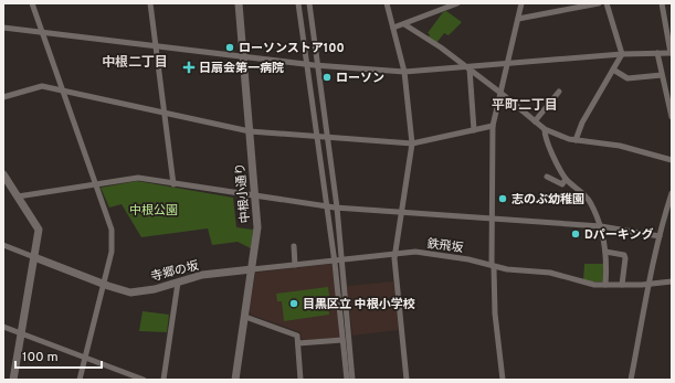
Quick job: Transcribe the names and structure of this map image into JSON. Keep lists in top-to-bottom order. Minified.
{"streets":{"street":["中根小通り","鉄飛坂","寺郷の坂"]},"crossings":[["中根小通り","鉄飛坂"],["中根小通り","寺郷の坂"],["鉄飛坂","寺郷の坂"]],"districts":["中根二丁目","平町二丁目"],"parks":["中根公園"],"places":{"other":["ローソンストア100","ローソン","志のぶ幼稚園","Dパーキング","目黒区立 中根小学校"],"health":["日扇会第一病院"]},"scale_bar":"100 m"}
